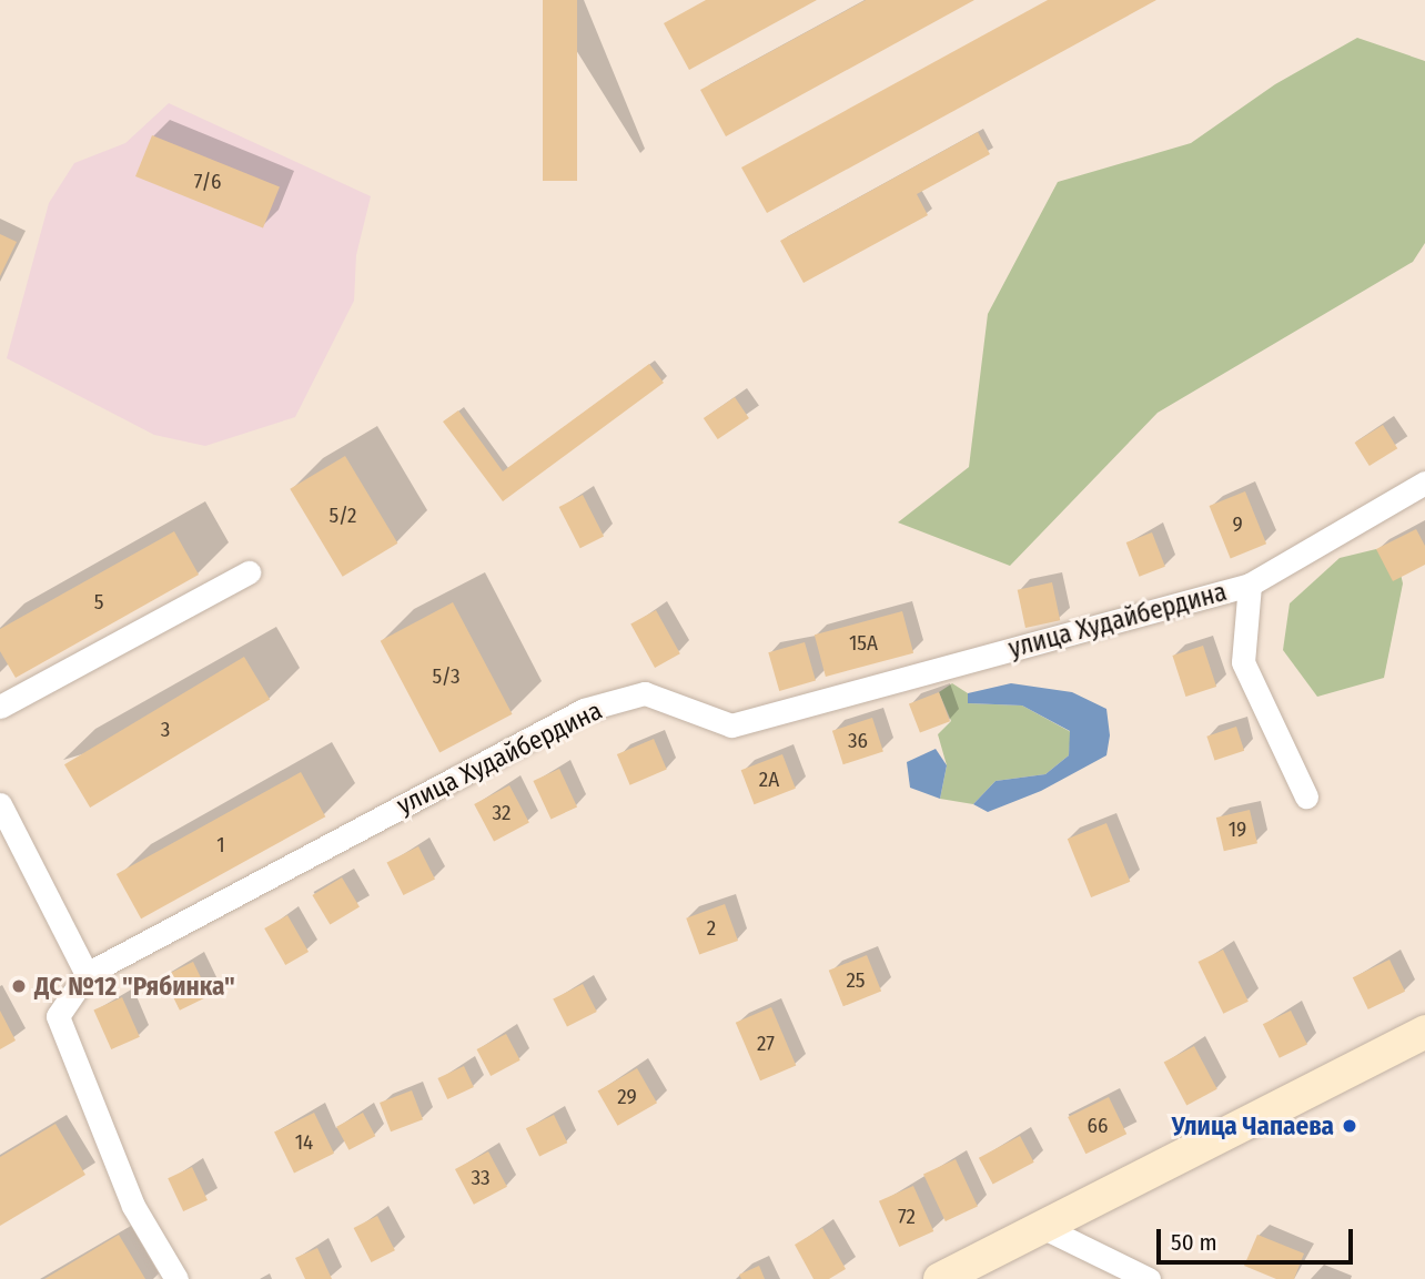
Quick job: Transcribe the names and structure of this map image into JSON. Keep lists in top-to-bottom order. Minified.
{"streets":{"street":["улица Худайбердина"]},"places":["ДС №12 \"Рябинка\"","Улица Чапаева"],"house_numbers":["7/6","5/2","9","5","15А","5/3","3","36","2А","32","19","1","2","25","27","29","66","14","33","72"],"scale_bar":"50 m"}
